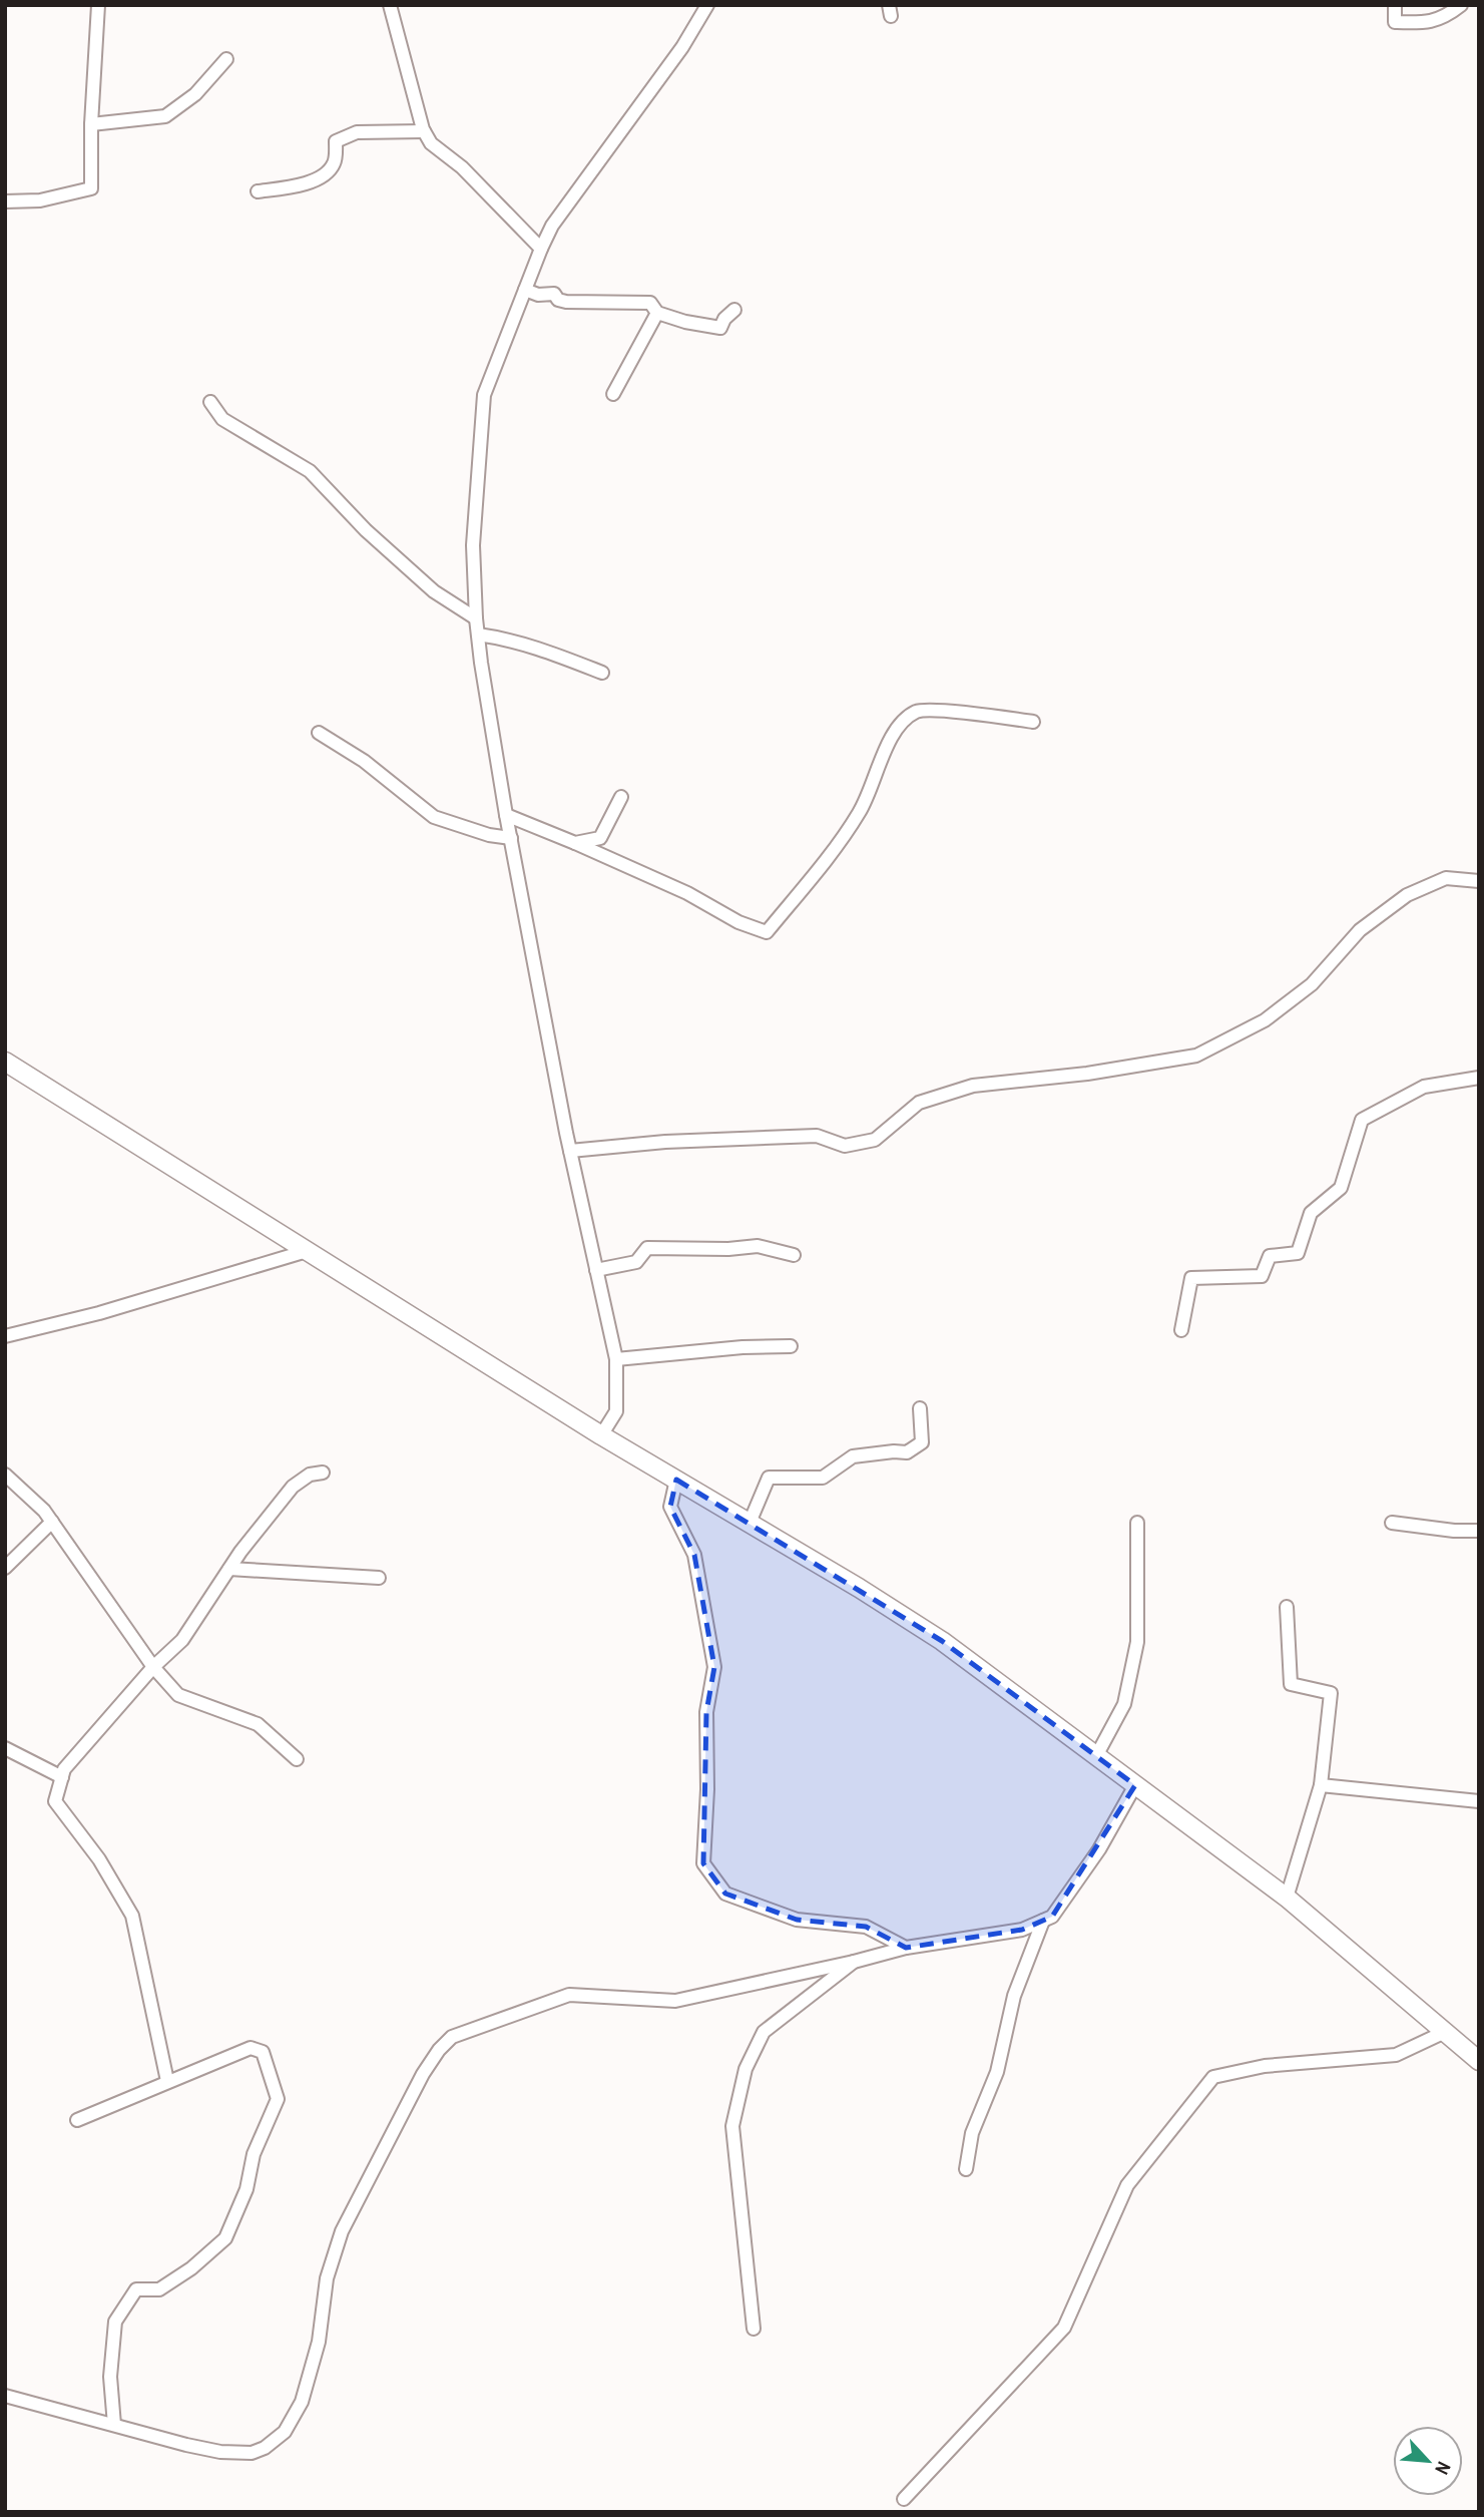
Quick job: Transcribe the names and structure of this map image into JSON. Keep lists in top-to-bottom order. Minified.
{"north":"bottom right"}
